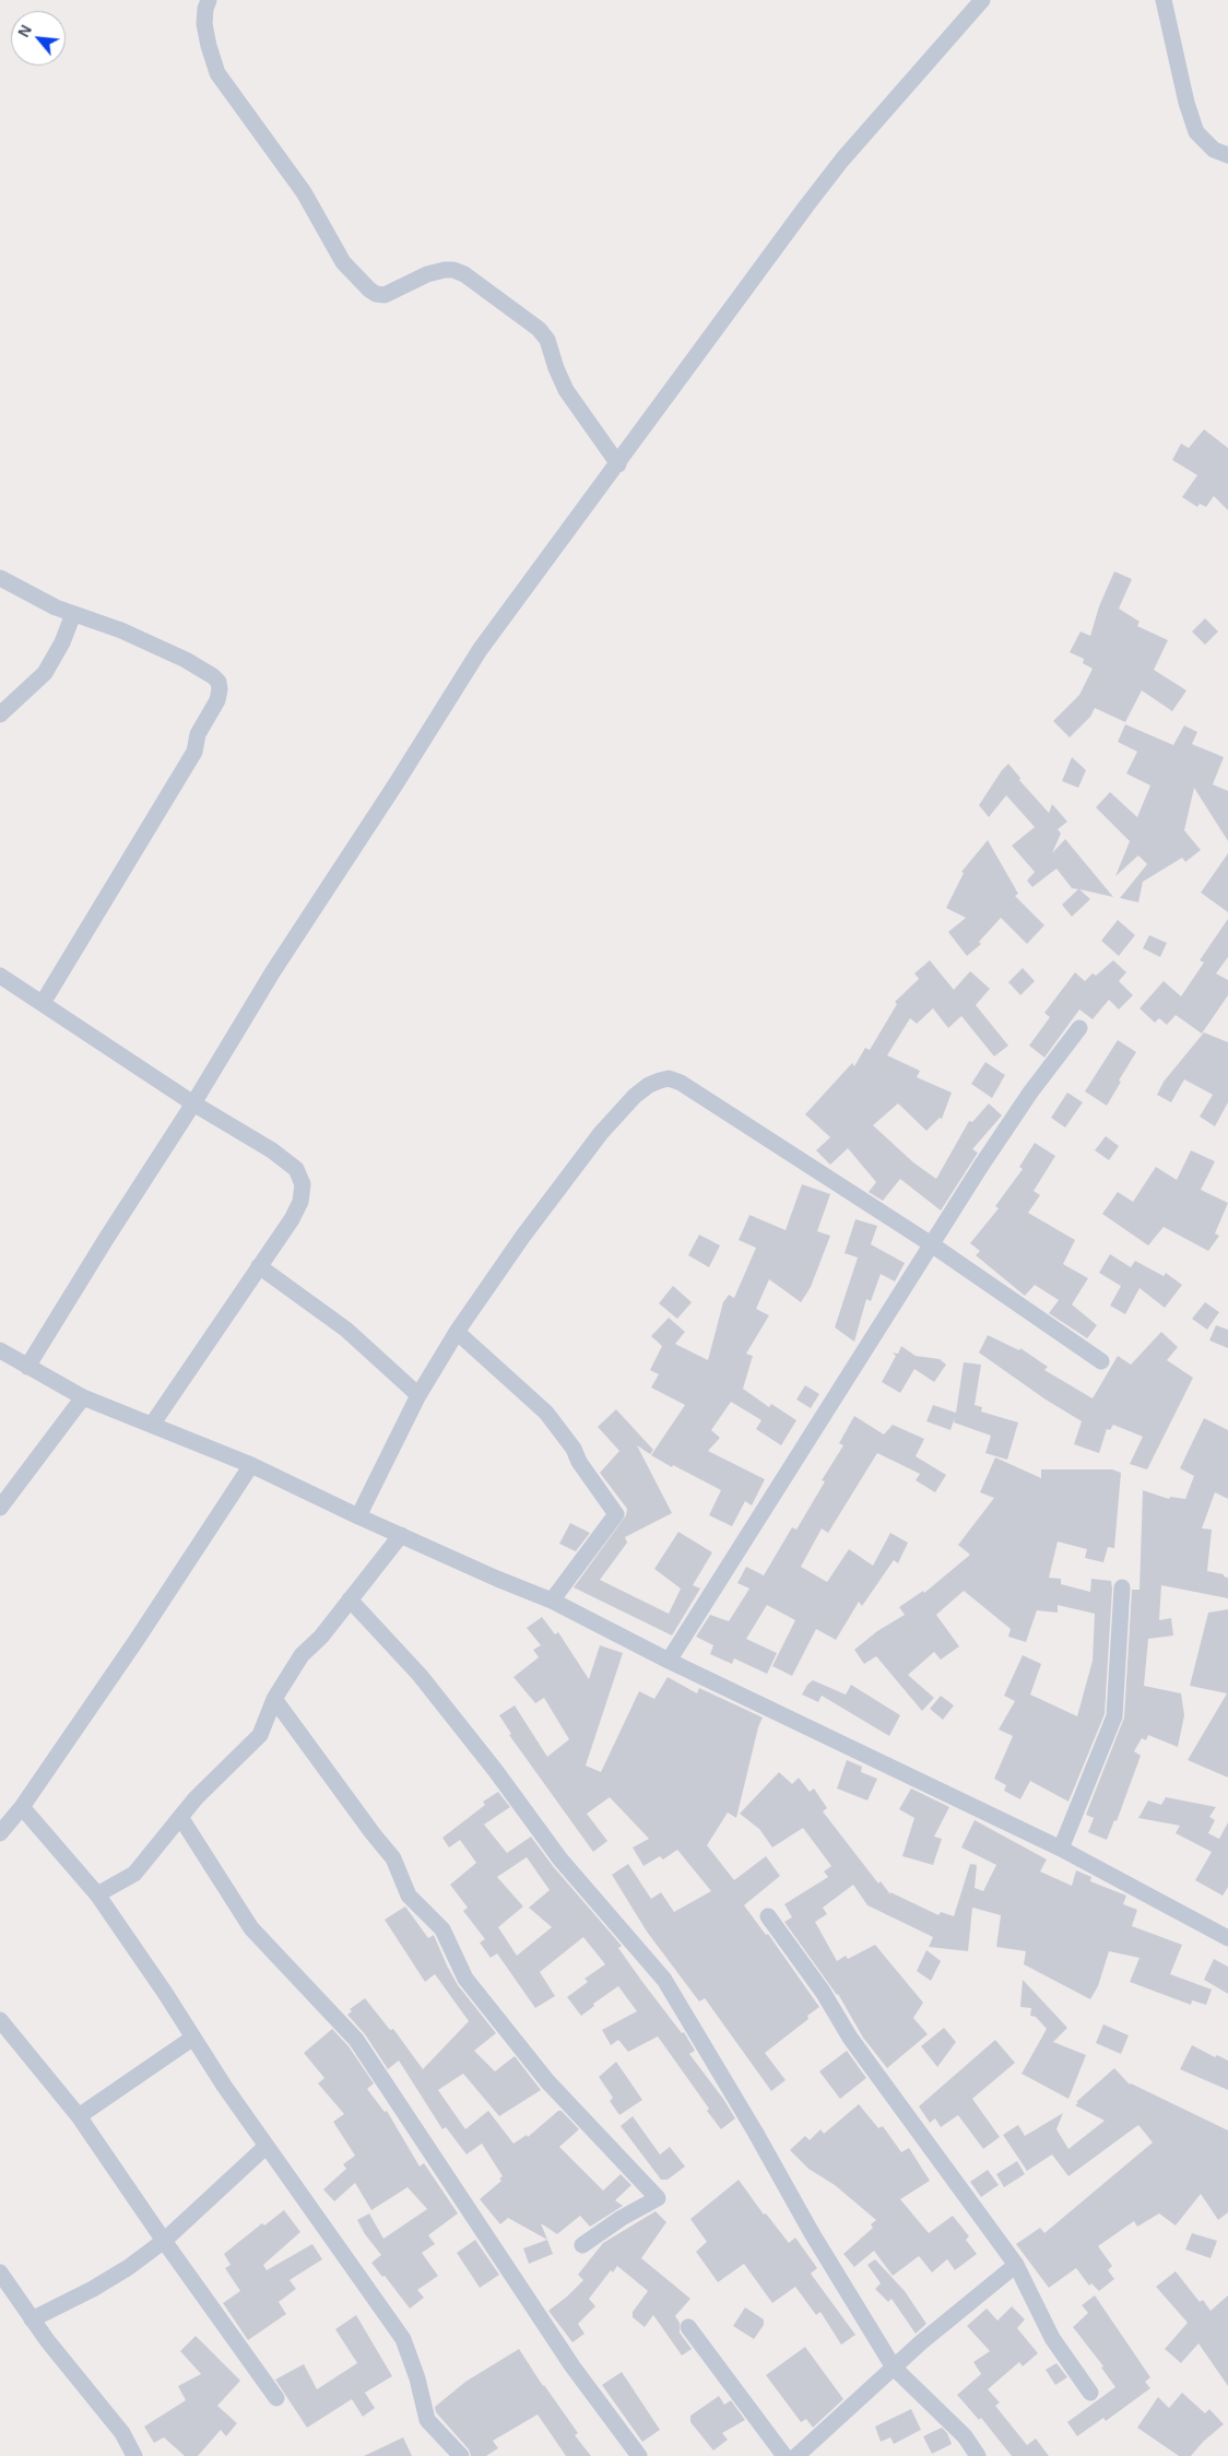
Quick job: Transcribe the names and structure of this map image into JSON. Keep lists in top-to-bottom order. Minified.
{"north":"top left"}
